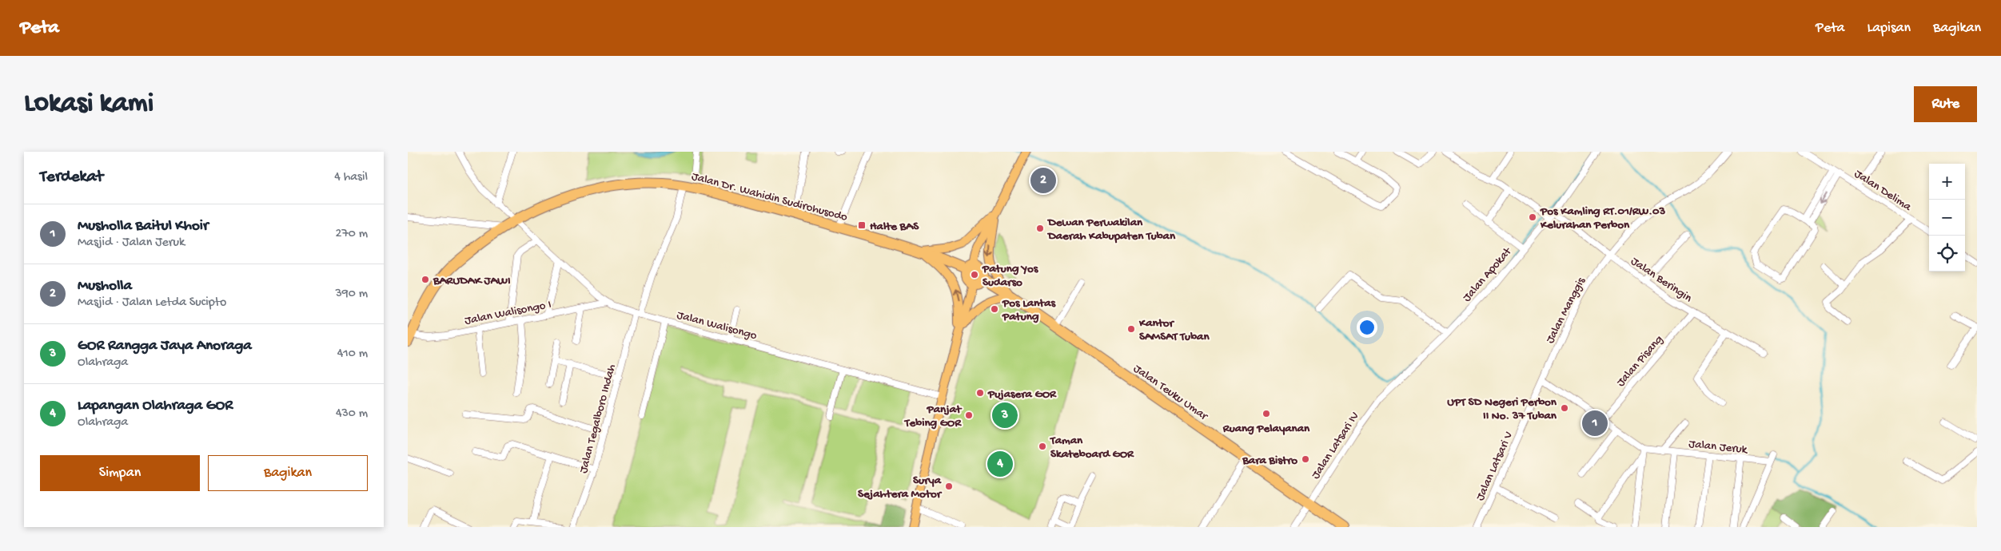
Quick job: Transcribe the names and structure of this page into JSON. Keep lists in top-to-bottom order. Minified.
{"streets":{"highway":["Jalan Dr. Wahidin Sudirohusodo","Jalan Teuku Umar"],"street":["Jalan Delima","Jalan Apokat","Jalan Beringin","Jalan Manggis","Jalan Walisongo I","Jalan Walisongo","Jalan Pisang","Jalan Tegalboro Indah","Jalan Latsari IV","Jalan Jeruk","Jalan Latsari V"]},"crossings":[["Jalan Dr. Wahidin Sudirohusodo","Jalan Walisongo I"],["Jalan Dr. Wahidin Sudirohusodo","Jalan Walisongo"],["Jalan Dr. Wahidin Sudirohusodo","Jalan Teuku Umar"],["Jalan Dr. Wahidin Sudirohusodo","Jalan Tegalboro Indah"],["Jalan Apokat","Jalan Beringin"],["Jalan Apokat","Jalan Latsari IV"],["Jalan Beringin","Jalan Manggis"],["Jalan Beringin","Jalan Pisang"],["Jalan Manggis","Jalan Jeruk"],["Jalan Manggis","Jalan Latsari V"],["Jalan Walisongo I","Jalan Walisongo"],["Jalan Walisongo","Jalan Tegalboro Indah"],["Jalan Pisang","Jalan Jeruk"],["Jalan Teuku Umar","Jalan Latsari IV"]],"places":{"other":["Pos Kamling RT.01/RW.03 Kelurahan Perbon","Dewan Perwakilan Daerah Kabupaten Tuban","Patung Yos Sudarso","BARUDAK JAWI","Pos Lantas Patung","Kantor SAMSAT Tuban","Pujasera GOR","UPT SD Negeri Perbon II No. 37 Tuban","Ruang Pelayanan","Panjat Tebing GOR","Taman Skateboard GOR","Bara Bistro","Surya Sejahtera Motor"],"transit":["Halte BAS"]},"page":{"header":"Peta","nav":["Peta","Lapisan","Bagikan"],"buttons":["Rute",["Simpan","Bagikan"]],"title":"Lokasi kami","heading":["Terdekat","4 hasil"],"map_buttons":["+","−"],"pins":["2","3","1","4"],"list":[{"mark":"1","name":"Musholla Baitul Khoir","note":"Masjid · Jalan Jeruk","value":"270 m"},{"mark":"2","name":"Musholla","note":"Masjid · Jalan Letda Sucipto","value":"390 m"},{"mark":"3","name":"GOR Rangga Jaya Anoraga","note":"Olahraga","value":"410 m"},{"mark":"4","name":"Lapangan Olahraga GOR","note":"Olahraga","value":"430 m"}]}}
